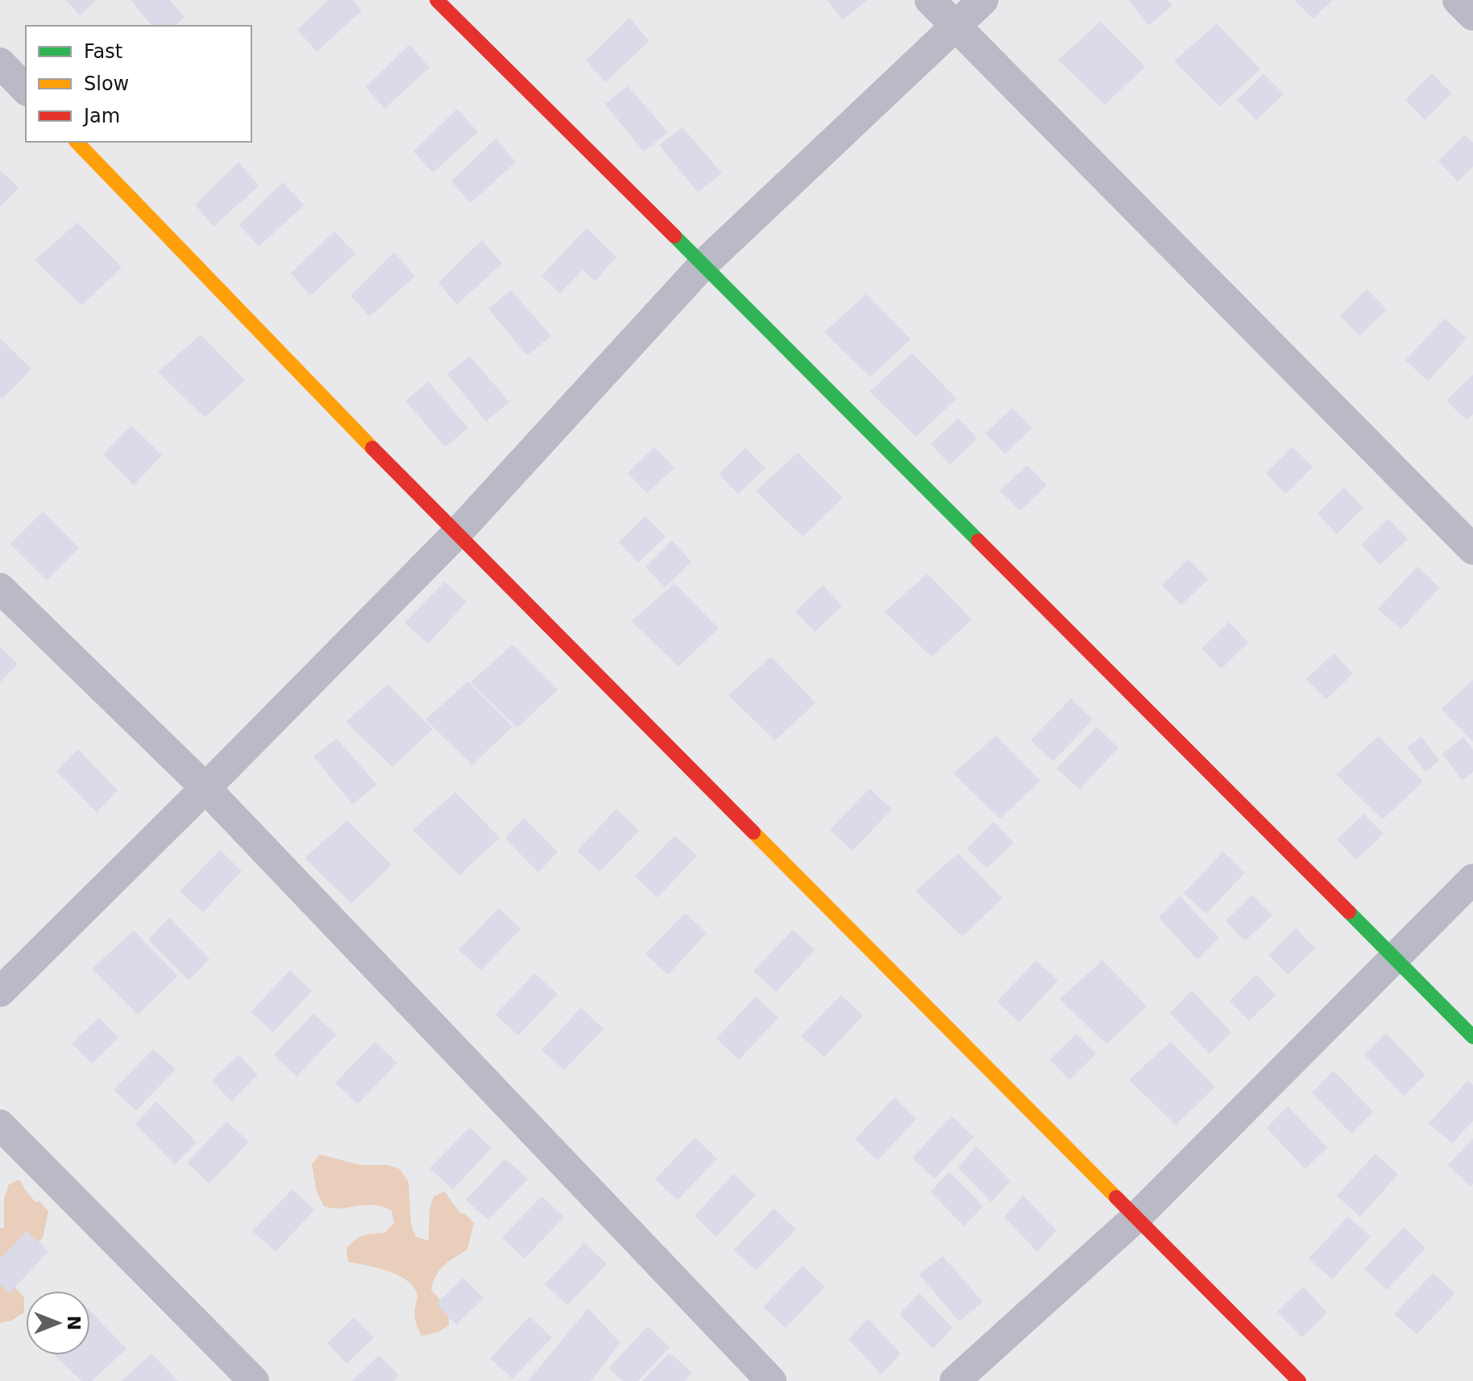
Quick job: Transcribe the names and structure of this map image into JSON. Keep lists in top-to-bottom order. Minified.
{"legend":["Fast","Slow","Jam"],"north":"right"}
